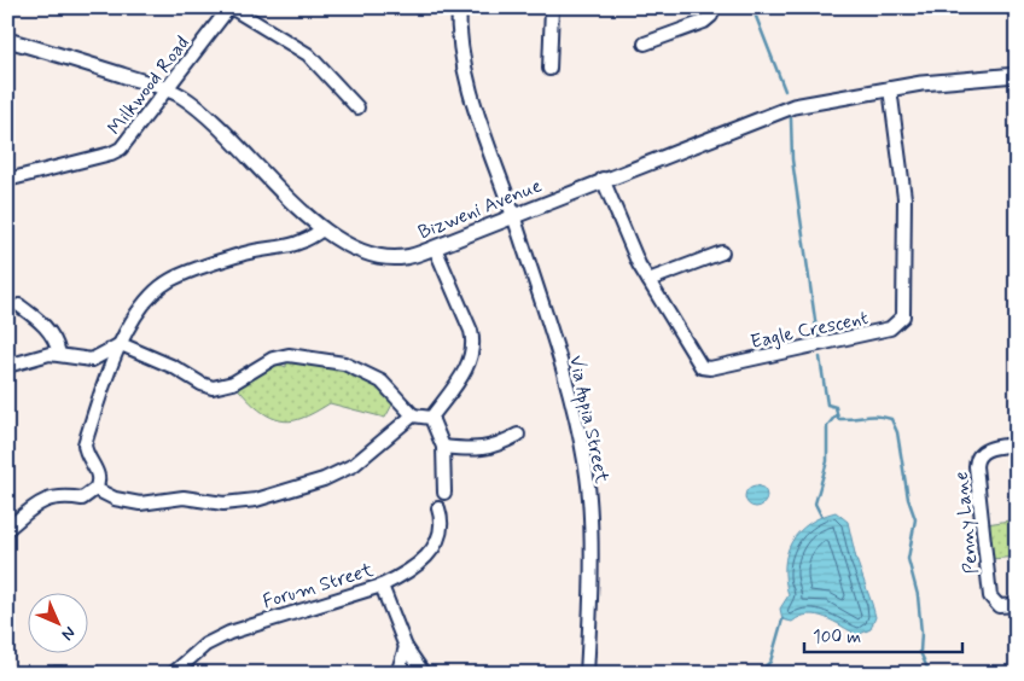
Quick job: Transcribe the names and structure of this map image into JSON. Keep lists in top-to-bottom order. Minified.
{"streets":{"street":["Milkwood Road","Bizweni Avenue","Eagle Crescent","Via Appia Street","Penny Lane","Forum Street"]},"crossings":[["Milkwood Road","Bizweni Avenue"],["Bizweni Avenue","Eagle Crescent"],["Bizweni Avenue","Via Appia Street"]],"scale_bar":"100 m","north":"bottom right"}
